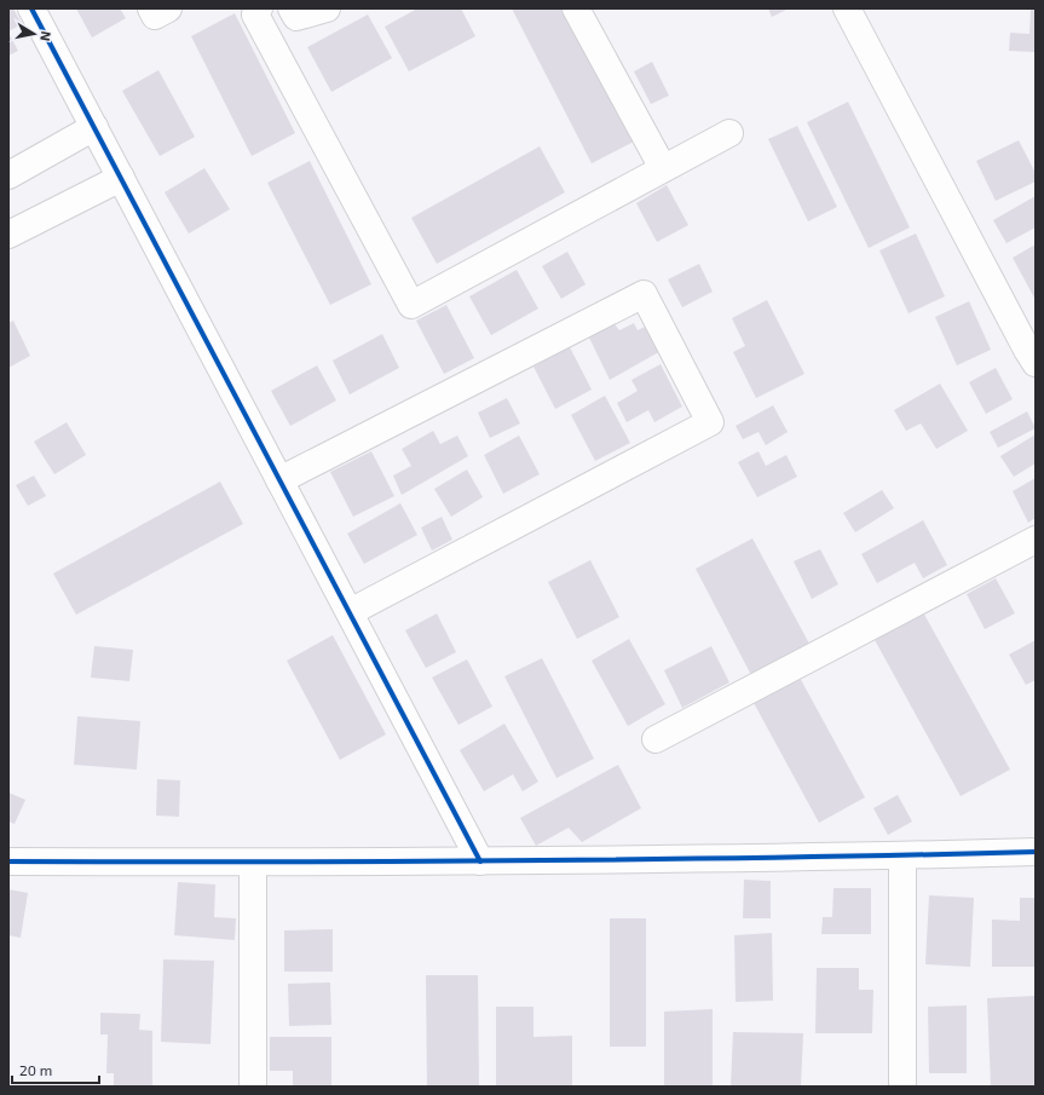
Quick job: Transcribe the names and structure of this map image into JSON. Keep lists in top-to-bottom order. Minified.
{"scale_bar":"20 m","north":"right"}
